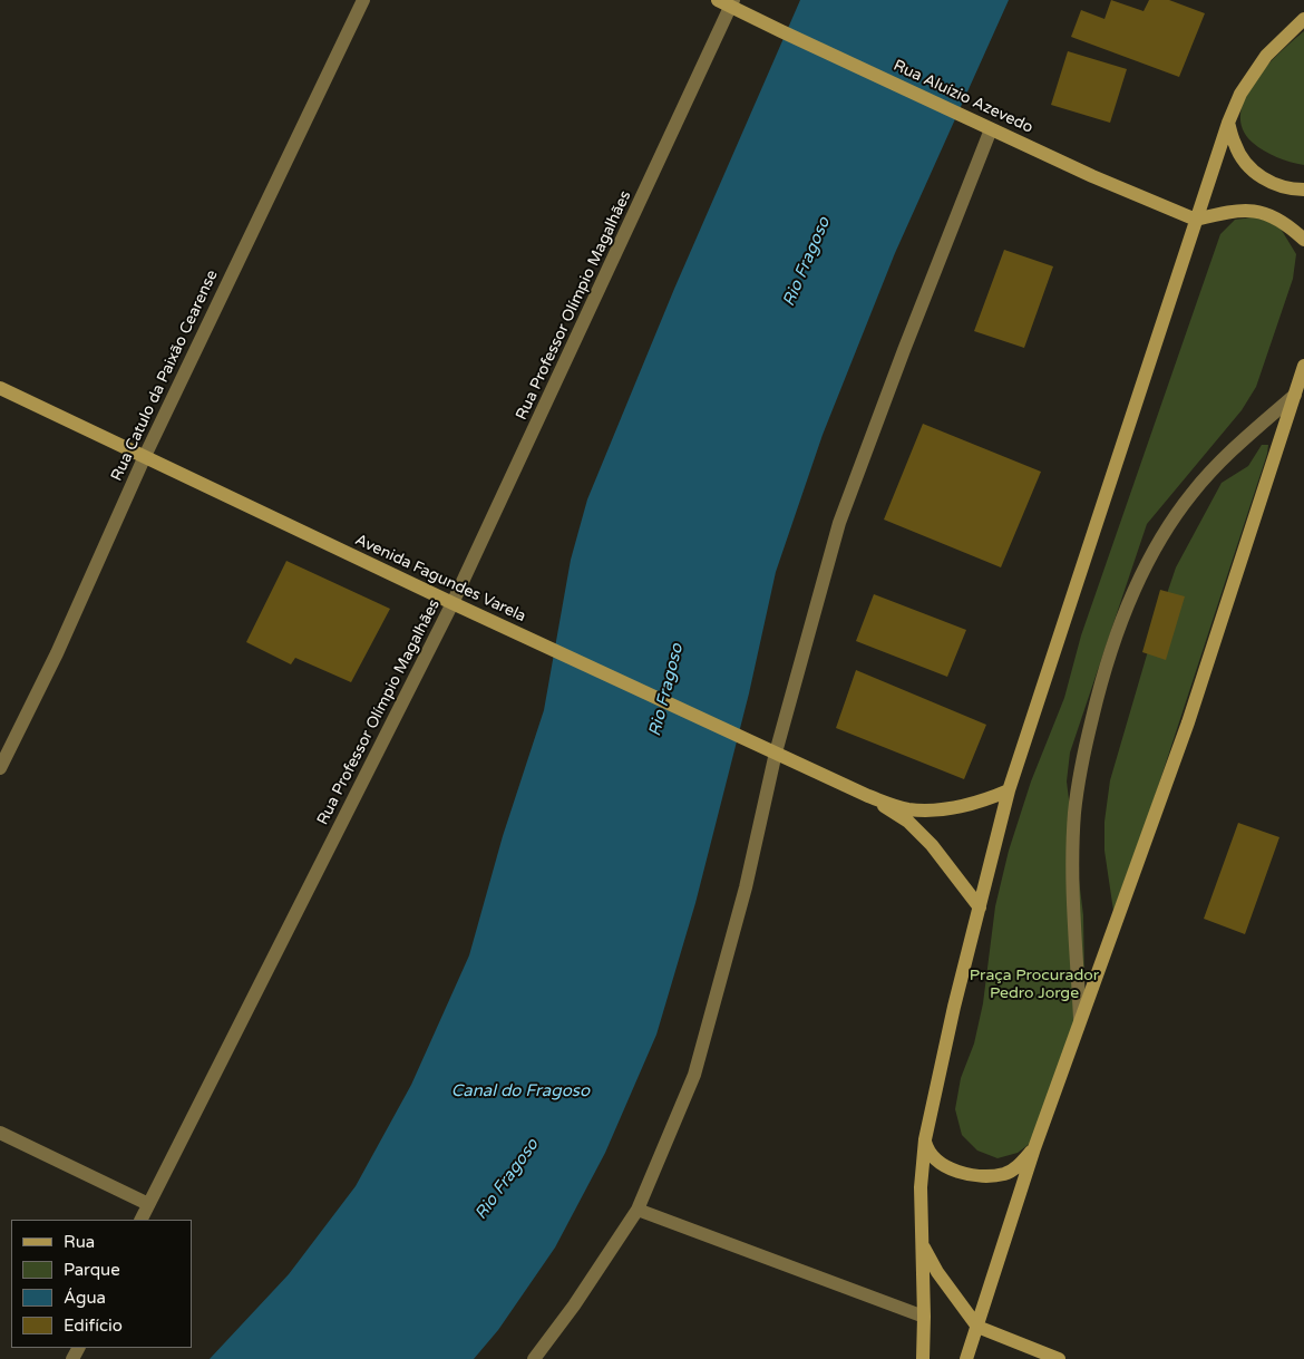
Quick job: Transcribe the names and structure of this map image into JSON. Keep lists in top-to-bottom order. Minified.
{"streets":{"main road":["Rua Aluízio Azevedo","Avenida Fagundes Varela"],"street":["Rua Professor Olímpio Magalhães","Rua Catulo da Paixão Cearense"]},"crossings":[["Rua Aluízio Azevedo","Rua Professor Olímpio Magalhães"],["Rua Professor Olímpio Magalhães","Avenida Fagundes Varela"],["Rua Catulo da Paixão Cearense","Avenida Fagundes Varela"]],"water":["Rio Fragoso","Canal do Fragoso"],"parks":["Praça Procurador Pedro Jorge"],"legend":["Rua","Parque","Água","Edifício"]}
